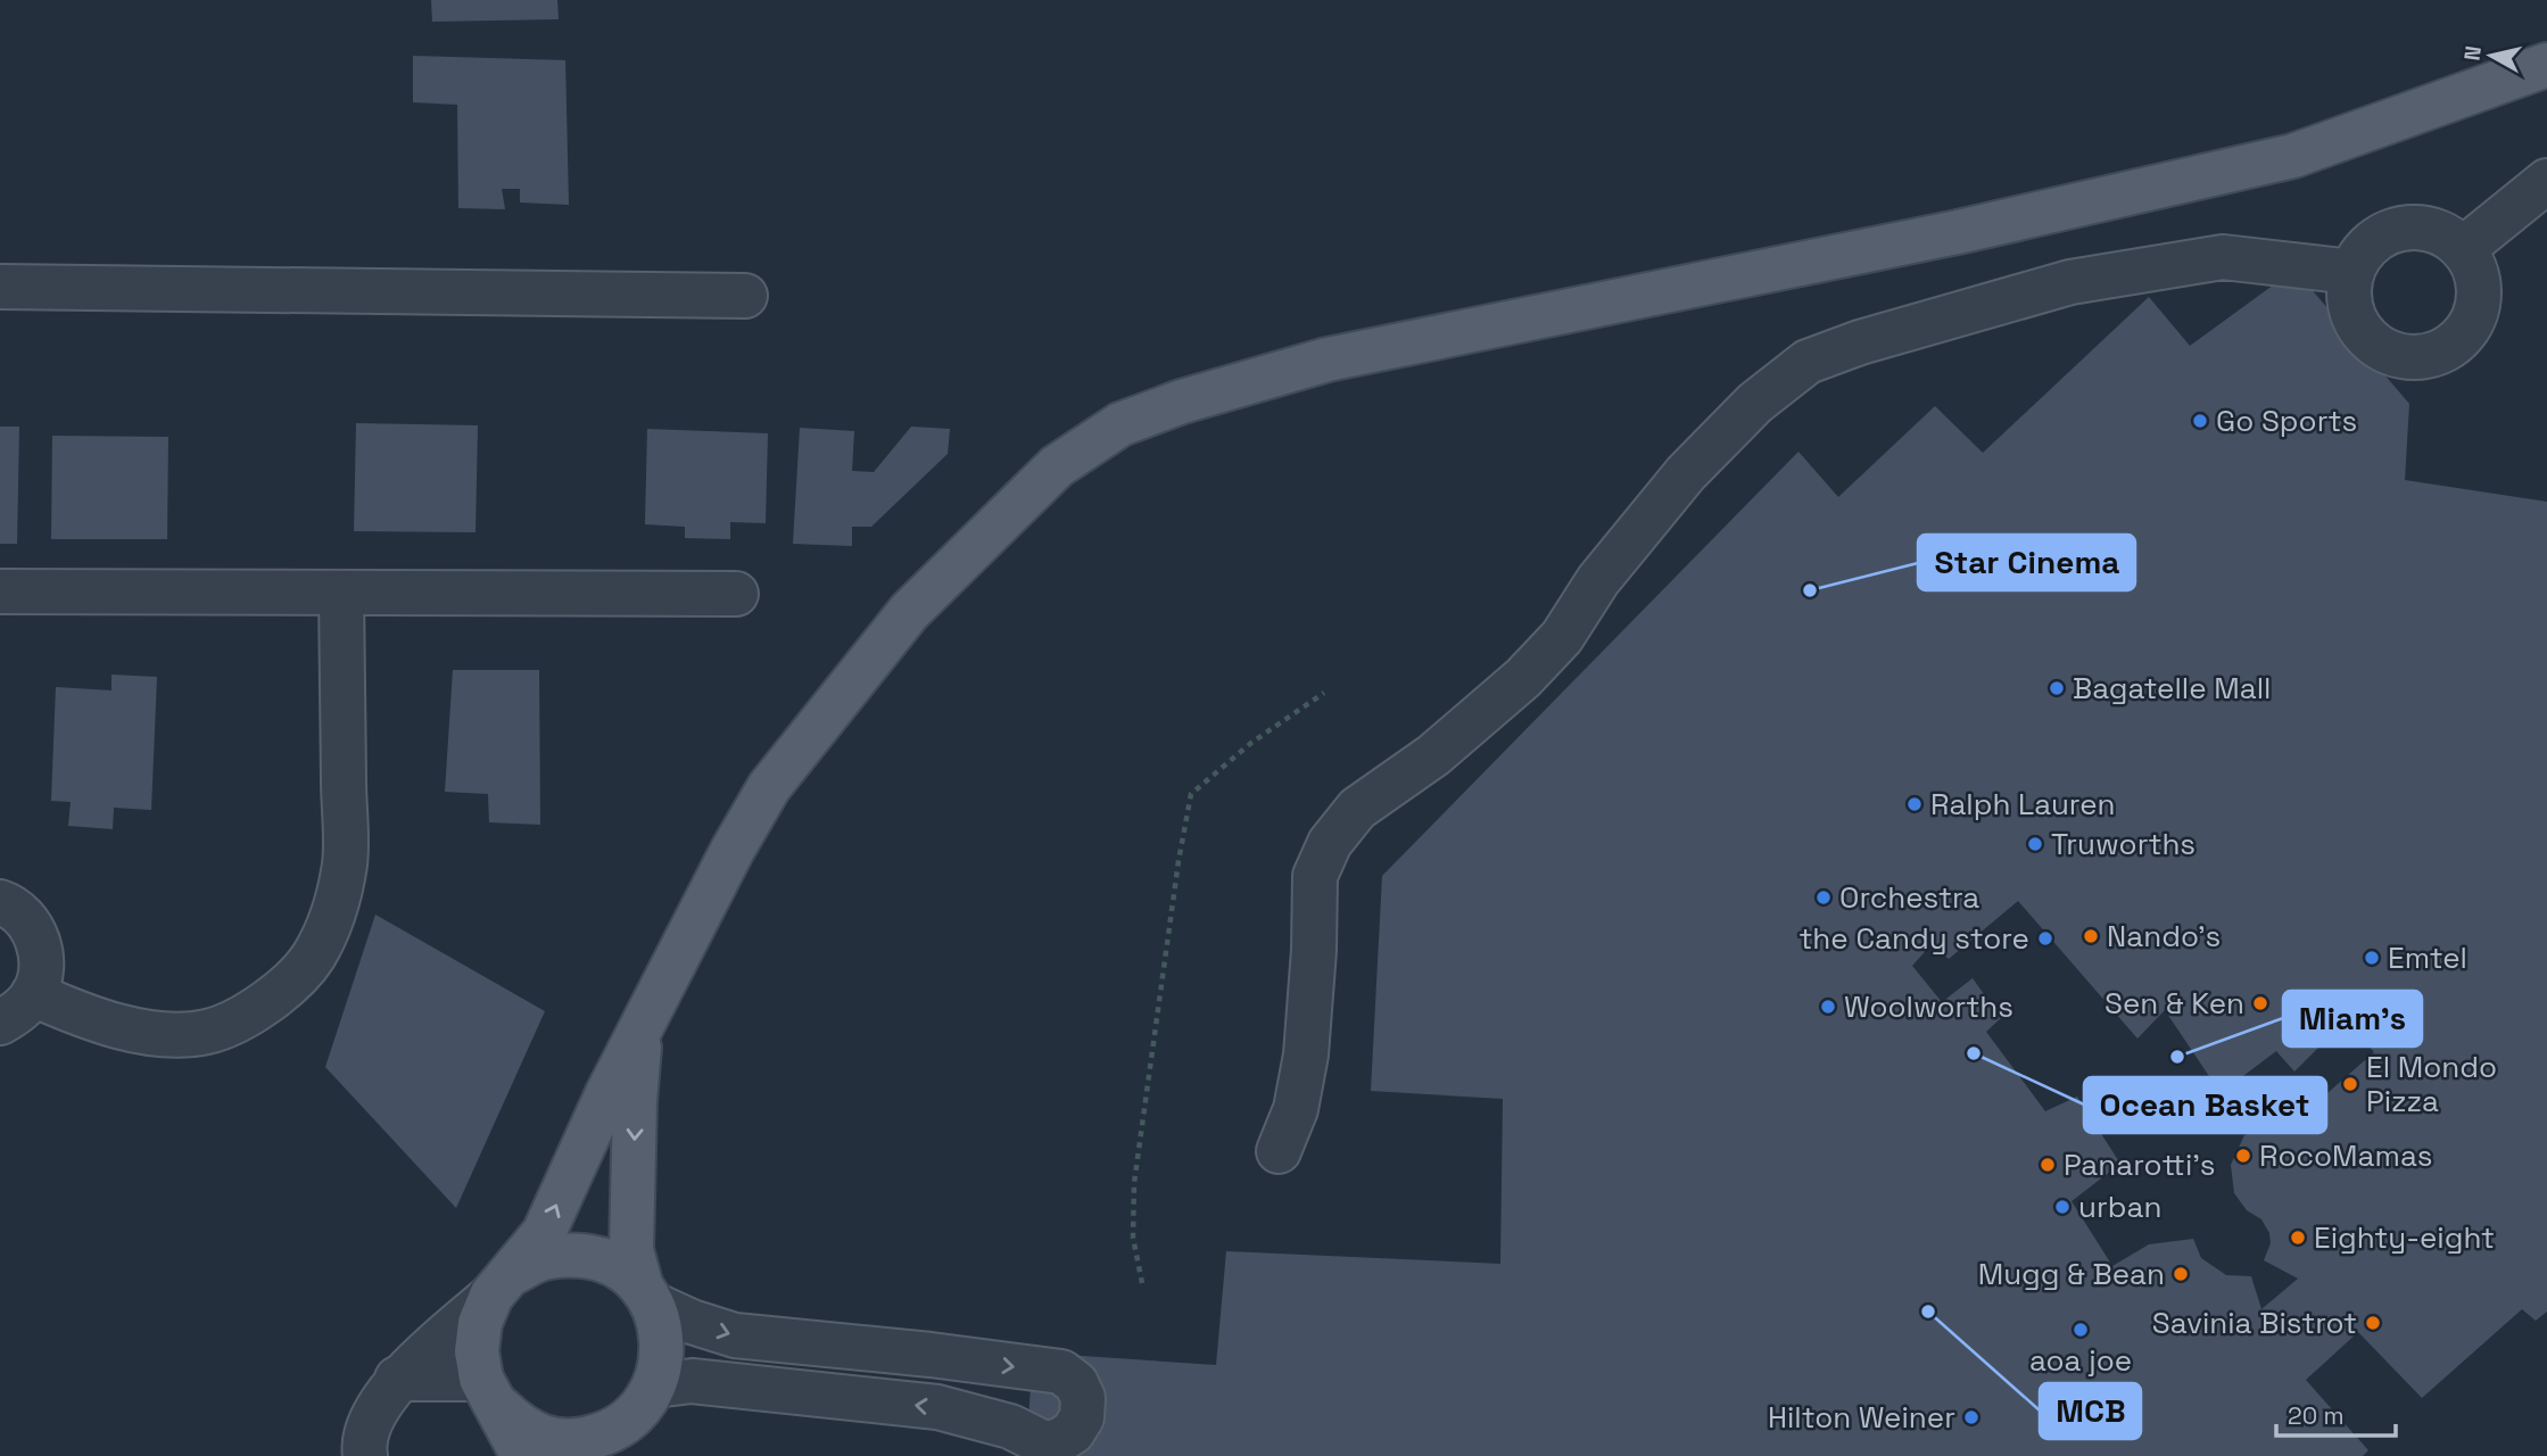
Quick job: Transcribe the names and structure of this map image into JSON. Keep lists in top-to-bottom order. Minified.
{"places":["Go Sports","Star Cinema","Bagatelle Mall","Ralph Lauren","Truworths","Orchestra","Nando's","the Candy store","Emtel","Sen & Ken","Woolworths","Ocean Basket","Miam's","El Mondo Pizza","RocoMamas","Panarotti's","urban","Eighty-eight","Mugg & Bean","MCB","Savinia Bistrot","aoa joe","Hilton Weiner"],"scale_bar":"20 m","north":"left"}
